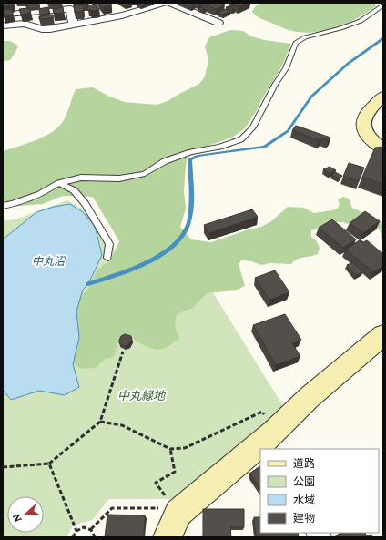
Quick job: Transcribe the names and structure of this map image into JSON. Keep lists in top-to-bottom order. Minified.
{"water":["中丸沼"],"parks":["中丸緑地"],"legend":["道路","公園","水域","建物"],"north":"left"}
